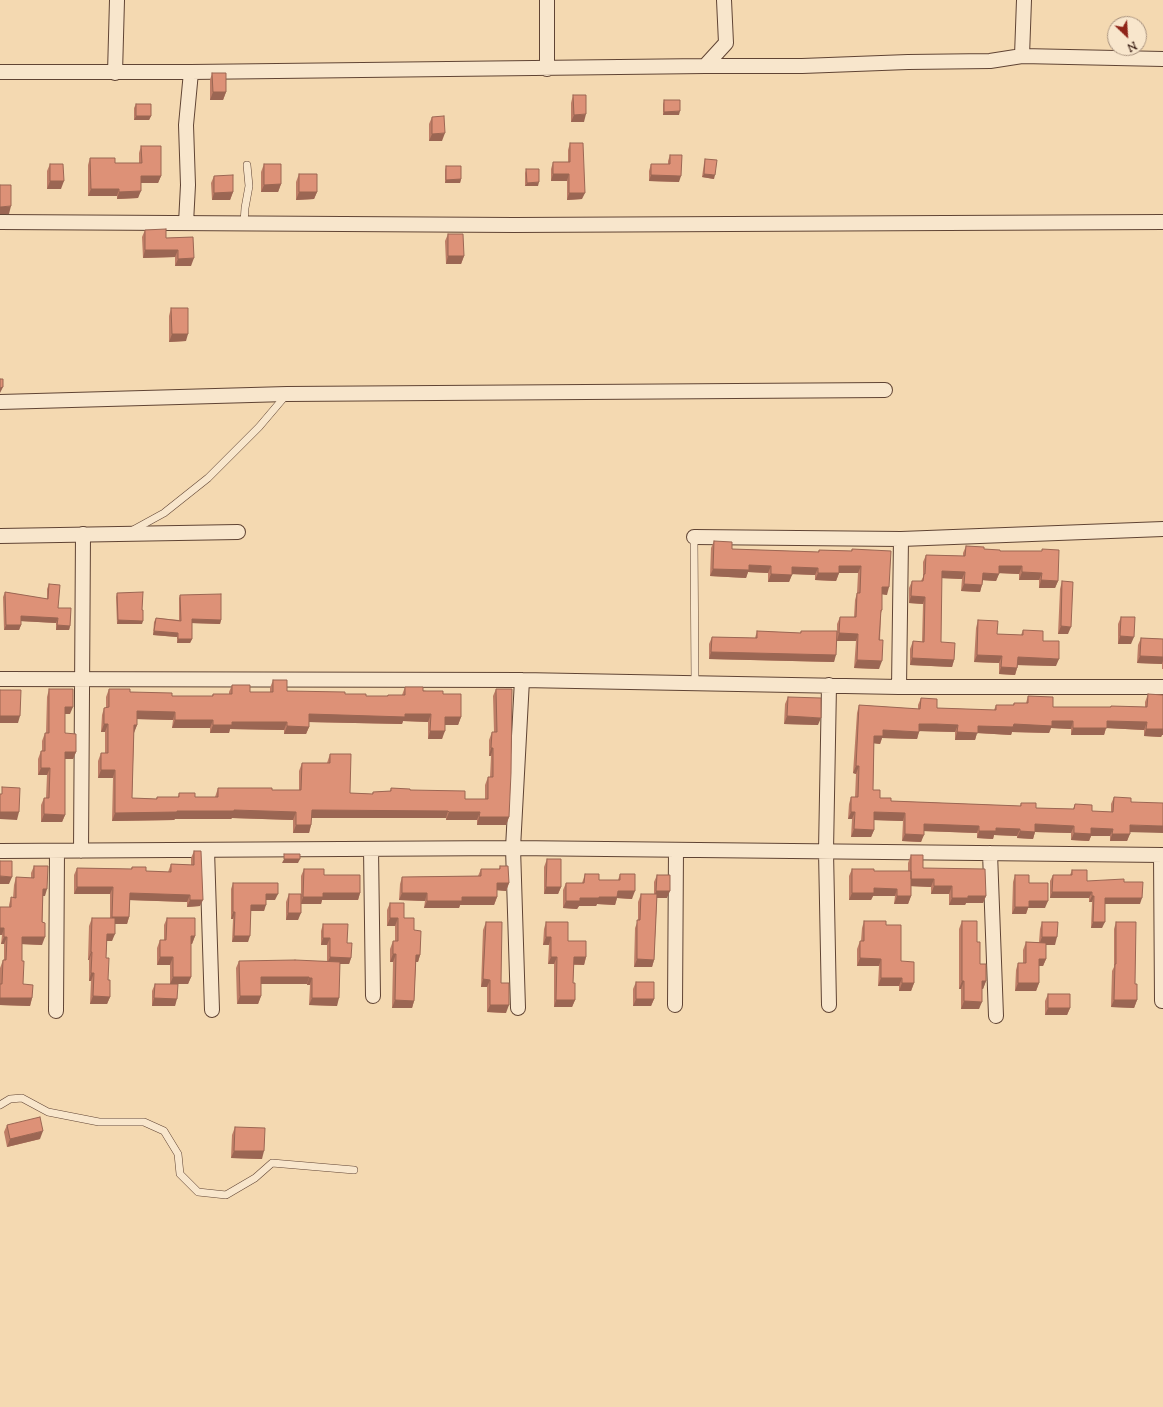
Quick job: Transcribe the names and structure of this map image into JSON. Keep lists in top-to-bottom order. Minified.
{"north":"bottom right"}
